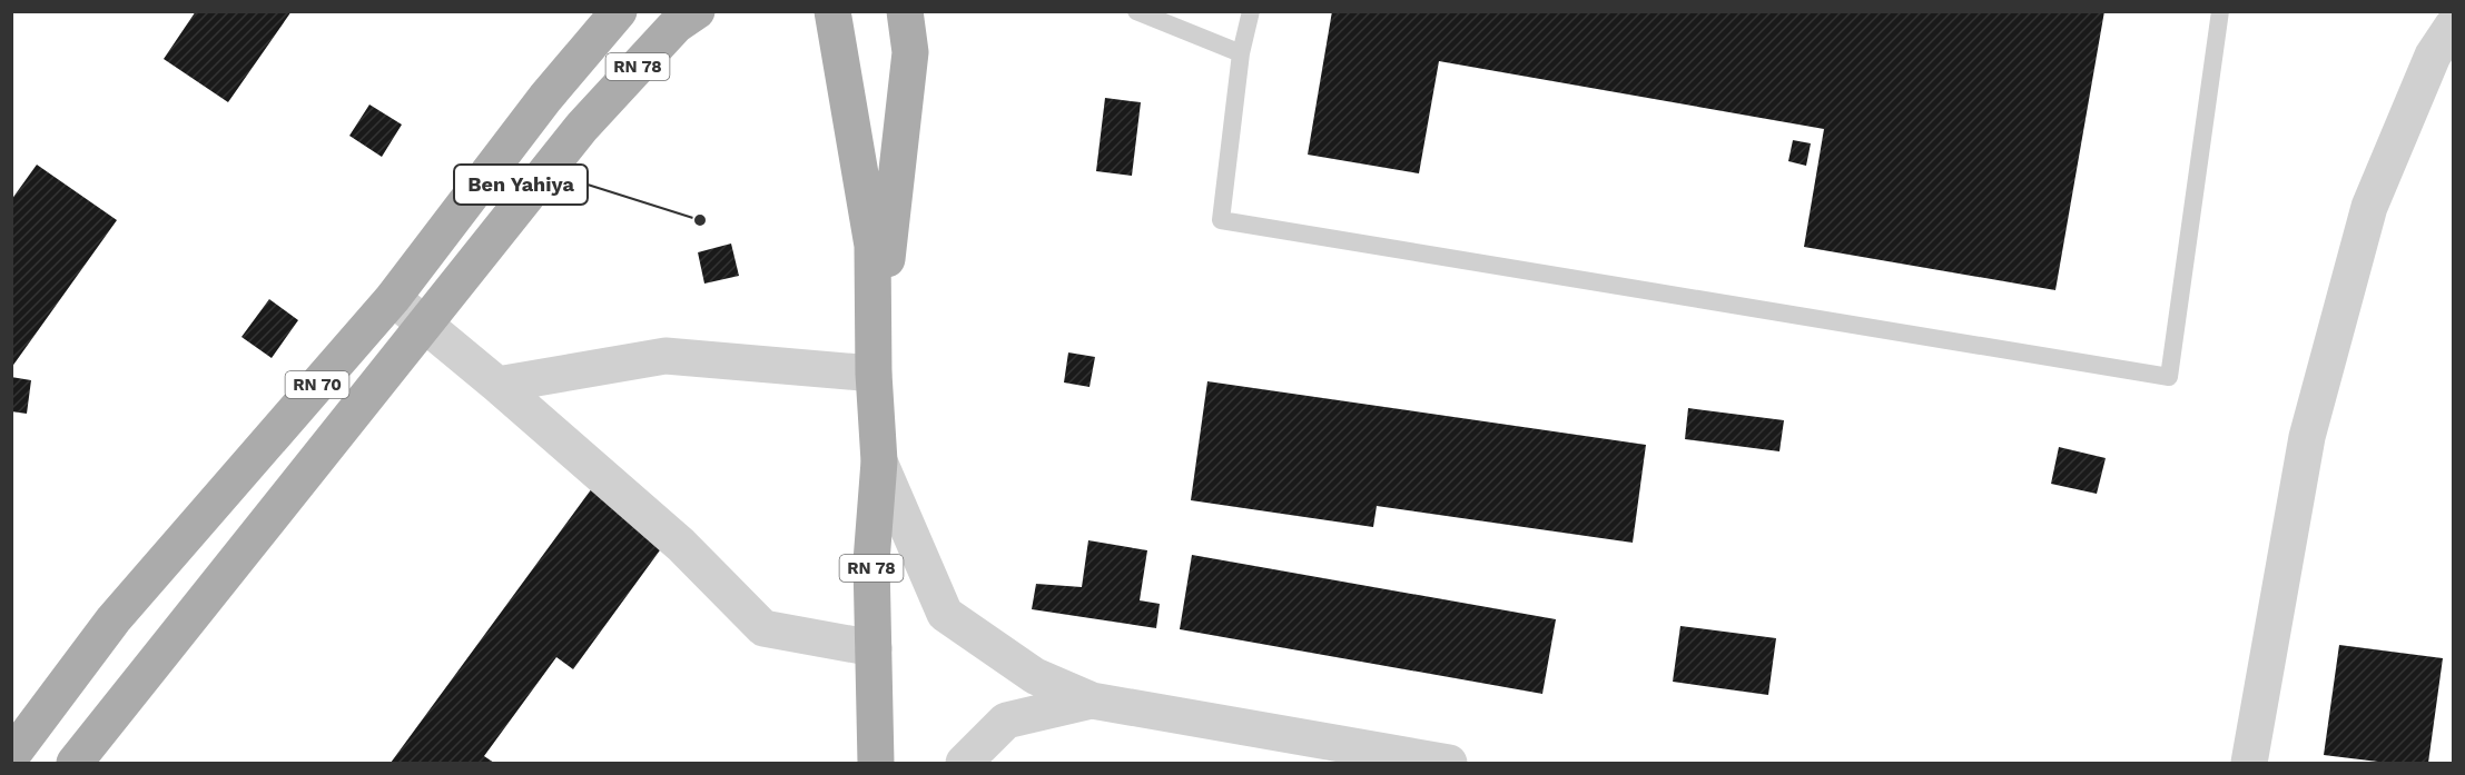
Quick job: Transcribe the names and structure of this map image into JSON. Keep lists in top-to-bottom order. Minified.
{"streets":{"main road":["RN 78","RN 70"]},"crossings":[["RN 78","RN 70"]],"places":["Ben Yahiya"]}
